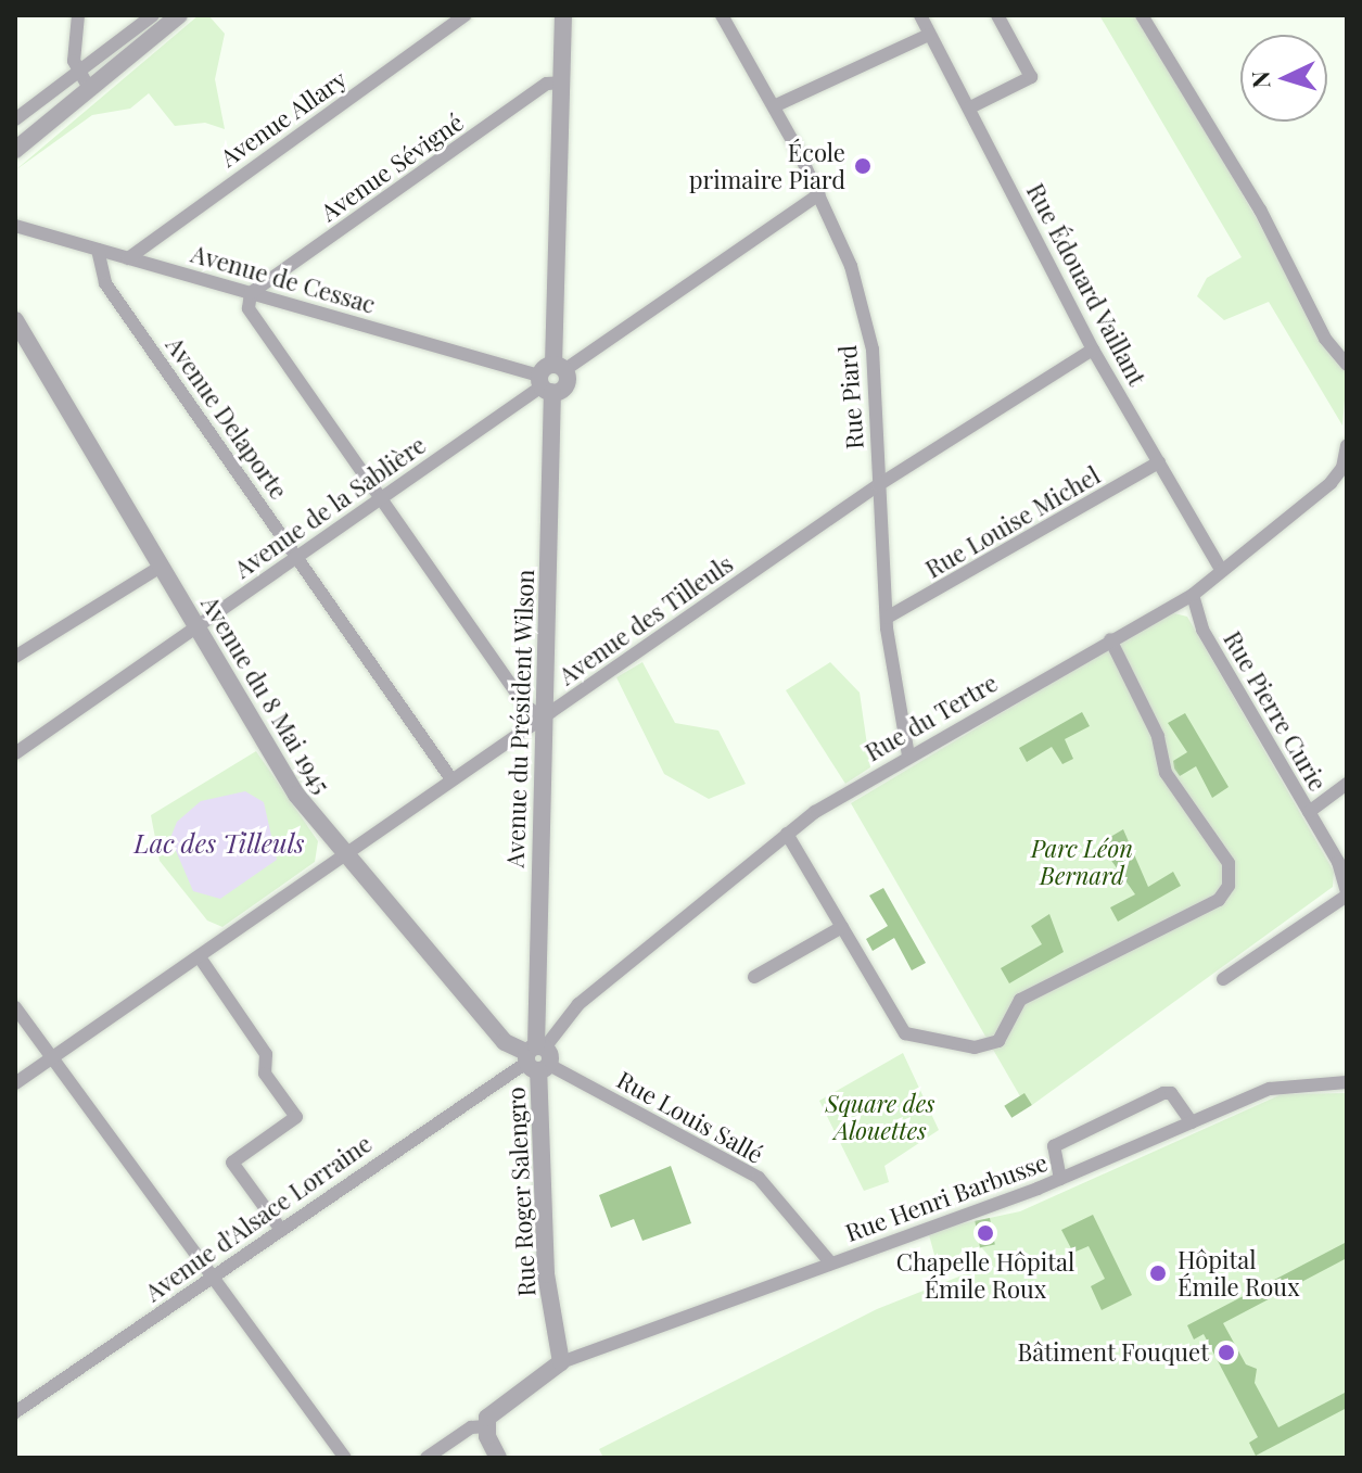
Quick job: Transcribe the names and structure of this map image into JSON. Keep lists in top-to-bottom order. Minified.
{"streets":{"street":["Avenue Allary","Avenue Sévigné","Avenue de Cessac","Rue Édouard Vaillant","Rue Piard","Avenue Delaporte","Avenue de la Sablière","Rue Louise Michel","Avenue des Tilleuls","Avenue du 8 Mai 1945","Rue Pierre Curie","Rue du Tertre","Avenue du Président Wilson","Rue Louis Sallé","Rue Roger Salengro","Rue Henri Barbusse","Avenue d'Alsace Lorraine"]},"crossings":[["Avenue Allary","Avenue de Cessac"],["Avenue Sévigné","Avenue de Cessac"],["Avenue Sévigné","Avenue du Président Wilson"],["Avenue de Cessac","Avenue Delaporte"],["Avenue de Cessac","Avenue de la Sablière"],["Avenue de Cessac","Avenue du Président Wilson"],["Rue Édouard Vaillant","Rue Louise Michel"],["Rue Édouard Vaillant","Avenue des Tilleuls"],["Rue Édouard Vaillant","Rue du Tertre"],["Rue Piard","Avenue de la Sablière"],["Rue Piard","Rue Louise Michel"],["Rue Piard","Avenue des Tilleuls"],["Rue Piard","Rue du Tertre"],["Avenue Delaporte","Avenue de la Sablière"],["Avenue Delaporte","Avenue des Tilleuls"],["Avenue de la Sablière","Avenue du 8 Mai 1945"],["Avenue de la Sablière","Avenue du Président Wilson"],["Avenue des Tilleuls","Avenue du 8 Mai 1945"],["Avenue des Tilleuls","Avenue du Président Wilson"],["Avenue du 8 Mai 1945","Rue du Tertre"],["Avenue du 8 Mai 1945","Avenue du Président Wilson"],["Avenue du 8 Mai 1945","Rue Louis Sallé"],["Avenue du 8 Mai 1945","Rue Roger Salengro"],["Avenue du 8 Mai 1945","Avenue d'Alsace Lorraine"],["Rue Pierre Curie","Rue du Tertre"],["Rue du Tertre","Avenue du Président Wilson"],["Rue du Tertre","Rue Louis Sallé"],["Rue du Tertre","Rue Roger Salengro"],["Rue du Tertre","Avenue d'Alsace Lorraine"],["Avenue du Président Wilson","Rue Louis Sallé"],["Avenue du Président Wilson","Rue Roger Salengro"],["Avenue du Président Wilson","Avenue d'Alsace Lorraine"],["Rue Louis Sallé","Rue Roger Salengro"],["Rue Louis Sallé","Rue Henri Barbusse"],["Rue Louis Sallé","Avenue d'Alsace Lorraine"],["Rue Roger Salengro","Rue Henri Barbusse"],["Rue Roger Salengro","Avenue d'Alsace Lorraine"]],"water":["Lac des Tilleuls"],"parks":["Parc Léon Bernard","Square des Alouettes"],"places":["École primaire Piard","Chapelle Hôpital Émile Roux","Hôpital Émile Roux","Bâtiment Fouquet"],"north":"left"}
